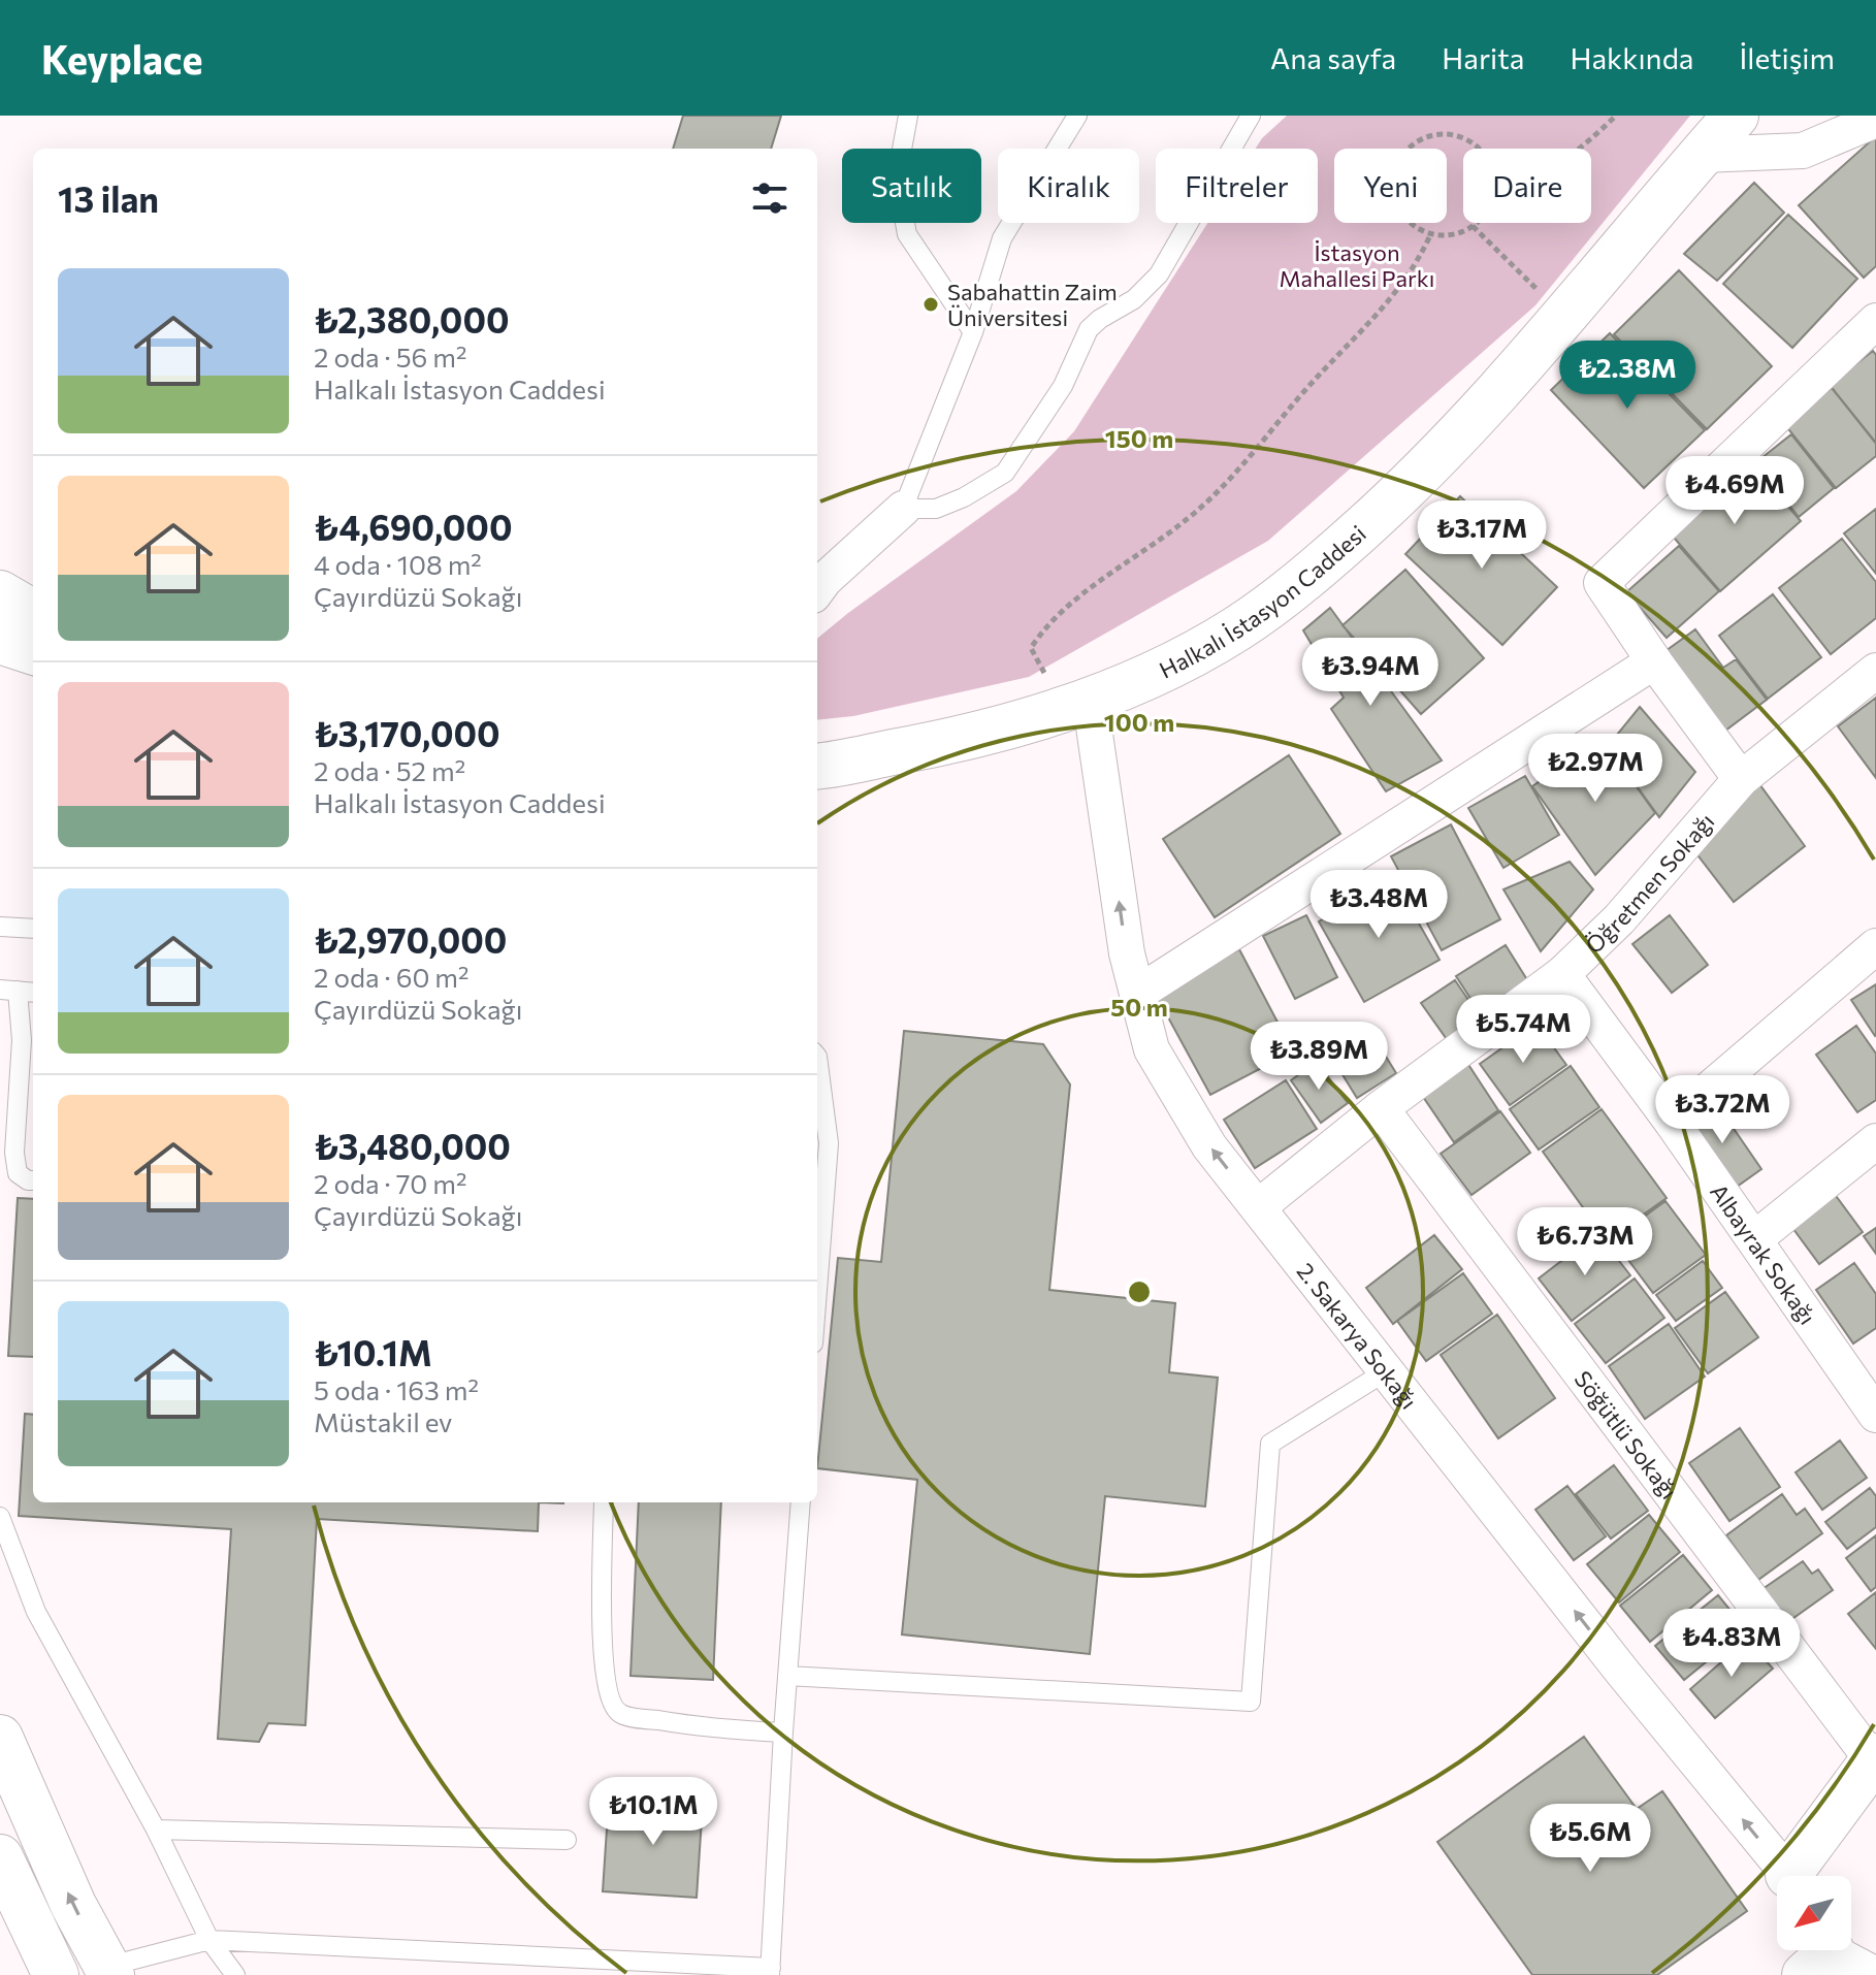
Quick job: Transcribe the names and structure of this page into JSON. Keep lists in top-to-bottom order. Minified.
{"streets":{"main road":["Halkalı İstasyon Caddesi"],"street":["Öğretmen Sokağı","Albayrak Sokağı","2. Sakarya Sokağı","Söğütlü Sokağı"]},"crossings":[["Halkalı İstasyon Caddesi","2. Sakarya Sokağı"],["Öğretmen Sokağı","Albayrak Sokağı"],["Öğretmen Sokağı","2. Sakarya Sokağı"],["Öğretmen Sokağı","Söğütlü Sokağı"]],"one_way":["2. Sakarya Sokağı"],"parks":["İstasyon Mahallesi Parkı"],"places":["Sabahattin Zaim Üniversitesi"],"north":"bottom left","page":{"header":"Keyplace","nav":["Ana sayfa","Harita","Hakkında","İletişim"],"chip":["Satılık","Kiralık","Filtreler","Yeni","Daire"],"heading":"13 ilan","list":[{"name":"₺2,380,000","note":"2 oda · 56 m² · Halkalı İstasyon Caddesi"},{"name":"₺4,690,000","note":"4 oda · 108 m² · Çayırdüzü Sokağı"},{"name":"₺3,170,000","note":"2 oda · 52 m² · Halkalı İstasyon Caddesi"},{"name":"₺2,970,000","note":"2 oda · 60 m² · Çayırdüzü Sokağı"},{"name":"₺3,480,000","note":"2 oda · 70 m² · Çayırdüzü Sokağı"},{"name":"₺10.1M","note":"5 oda · 163 m² · Müstakil ev"}],"price":["₺2.38M","₺4.69M","₺3.17M","₺3.94M","₺2.97M","₺3.48M","₺5.74M","₺3.89M","₺3.72M","₺6.73M","₺4.83M","₺10.1M","₺5.6M"]},"rings":["150 m","100 m","50 m"]}
